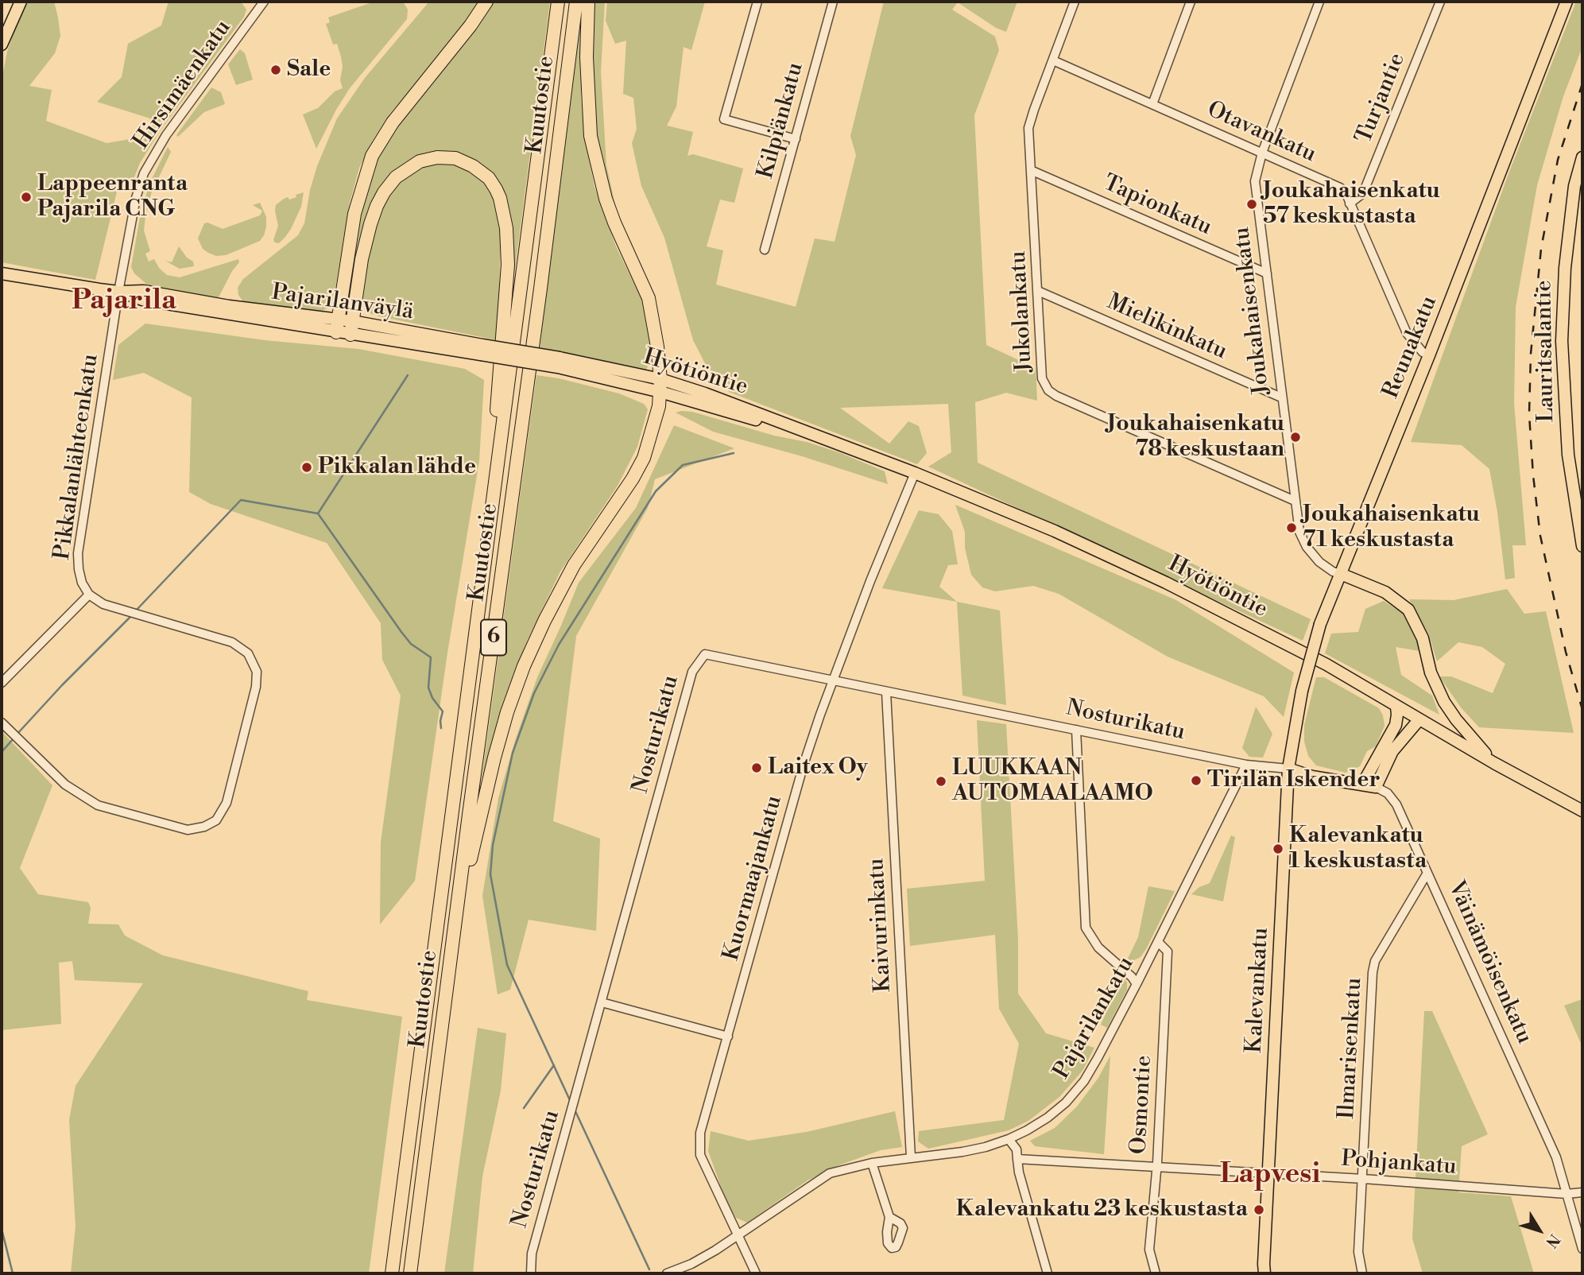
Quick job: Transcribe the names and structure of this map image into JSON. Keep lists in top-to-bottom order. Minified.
{"streets":{"highway":["Kuutostie","6"],"main road":["Pajarilanväylä","Reunakatu","Lauritsalantie","Hyötiöntie","Kalevankatu"],"street":["Hirsimäenkatu","Turjantie","Kilpiänkatu","Otavankatu","Tapionkatu","Joukahaisenkatu","Jukolankatu","Mielikinkatu","Pikkalanlähteenkatu","Nosturikatu","Kuormaajankatu","Kaivurinkatu","Väinämöisenkatu","Pajarilankatu","Ilmarisenkatu","Osmontie","Pohjankatu"]},"crossings":[["Hirsimäenkatu","Pajarilanväylä"],["Hirsimäenkatu","Pikkalanlähteenkatu"],["Turjantie","Otavankatu"],["Otavankatu","Joukahaisenkatu"],["Otavankatu","Jukolankatu"],["Otavankatu","Reunakatu"],["Tapionkatu","Joukahaisenkatu"],["Tapionkatu","Jukolankatu"],["Pajarilanväylä","Hyötiöntie"],["Pajarilanväylä","Pikkalanlähteenkatu"],["Joukahaisenkatu","Jukolankatu"],["Joukahaisenkatu","Mielikinkatu"],["Joukahaisenkatu","Reunakatu"],["Jukolankatu","Mielikinkatu"],["Reunakatu","Kalevankatu"],["Hyötiöntie","Kuormaajankatu"],["Nosturikatu","Kuormaajankatu"],["Nosturikatu","Kaivurinkatu"],["Nosturikatu","Kalevankatu"],["Nosturikatu","Pajarilankatu"],["Kuormaajankatu","Pajarilankatu"],["Kaivurinkatu","Pajarilankatu"],["Väinämöisenkatu","Ilmarisenkatu"],["Väinämöisenkatu","Pohjankatu"],["Kalevankatu","Pohjankatu"],["Pajarilankatu","Osmontie"],["Ilmarisenkatu","Pohjankatu"],["Osmontie","Pohjankatu"]],"districts":["Pajarila","Lapvesi"],"places":["Sale","Lappeenranta Pajarila CNG","Joukahaisenkatu 57 keskustasta","Joukahaisenkatu 78 keskustaan","Pikkalan lähde","Joukahaisenkatu 71 keskustasta","Laitex Oy","Tirilän Iskender","LUUKKAAN AUTOMAALAAMO","Kalevankatu 1 keskustasta","Kalevankatu 23 keskustasta"],"north":"bottom right"}
